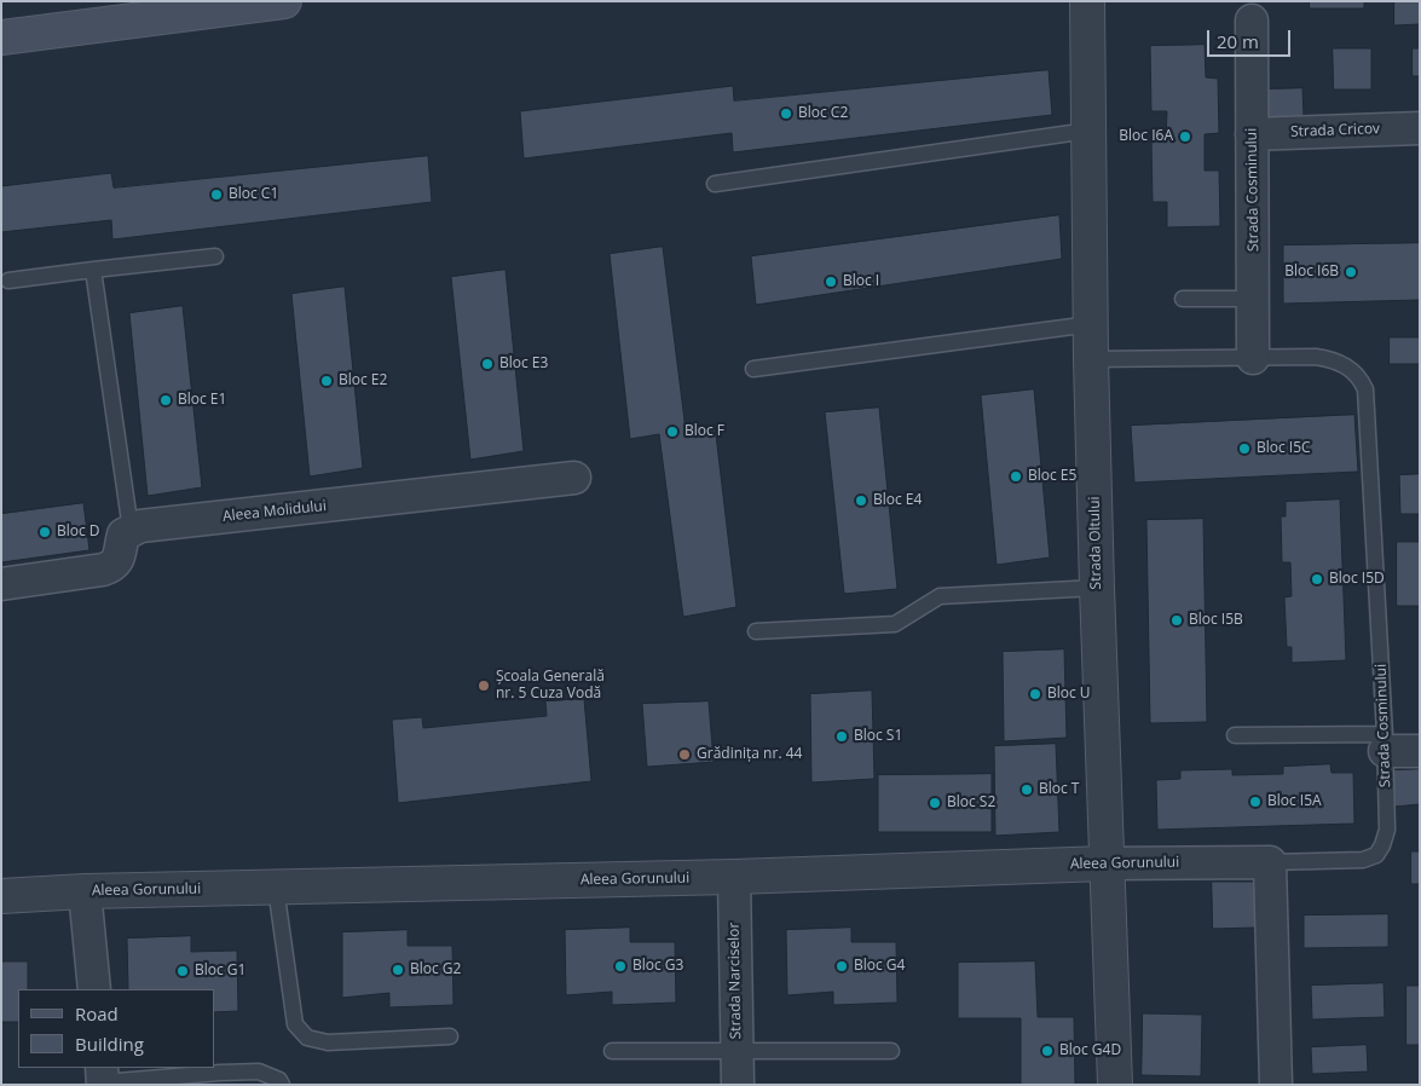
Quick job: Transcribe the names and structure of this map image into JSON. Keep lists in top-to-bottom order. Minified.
{"streets":{"street":["Strada Cricov","Strada Cosminului","Aleea Molidului","Strada Oltului","Aleea Gorunului","Strada Narciselor"]},"crossings":[["Strada Cricov","Strada Cosminului"],["Strada Cosminului","Strada Oltului"],["Strada Cosminului","Aleea Gorunului"],["Strada Oltului","Aleea Gorunului"],["Aleea Gorunului","Strada Narciselor"]],"places":["Bloc C2","Bloc I6A","Bloc C1","Bloc I6B","Bloc I","Bloc E3","Bloc E2","Bloc E1","Bloc F","Bloc I5C","Bloc E5","Bloc E4","Bloc D","Bloc I5D","Bloc I5B","Școala Generală nr. 5 Cuza Vodă","Bloc U","Bloc S1","Grădinița nr. 44","Bloc T","Bloc I5A","Bloc S2","Bloc G3","Bloc G4","Bloc G2","Bloc G1","Bloc G4D"],"legend":["Road","Building"],"scale_bar":"20 m"}
